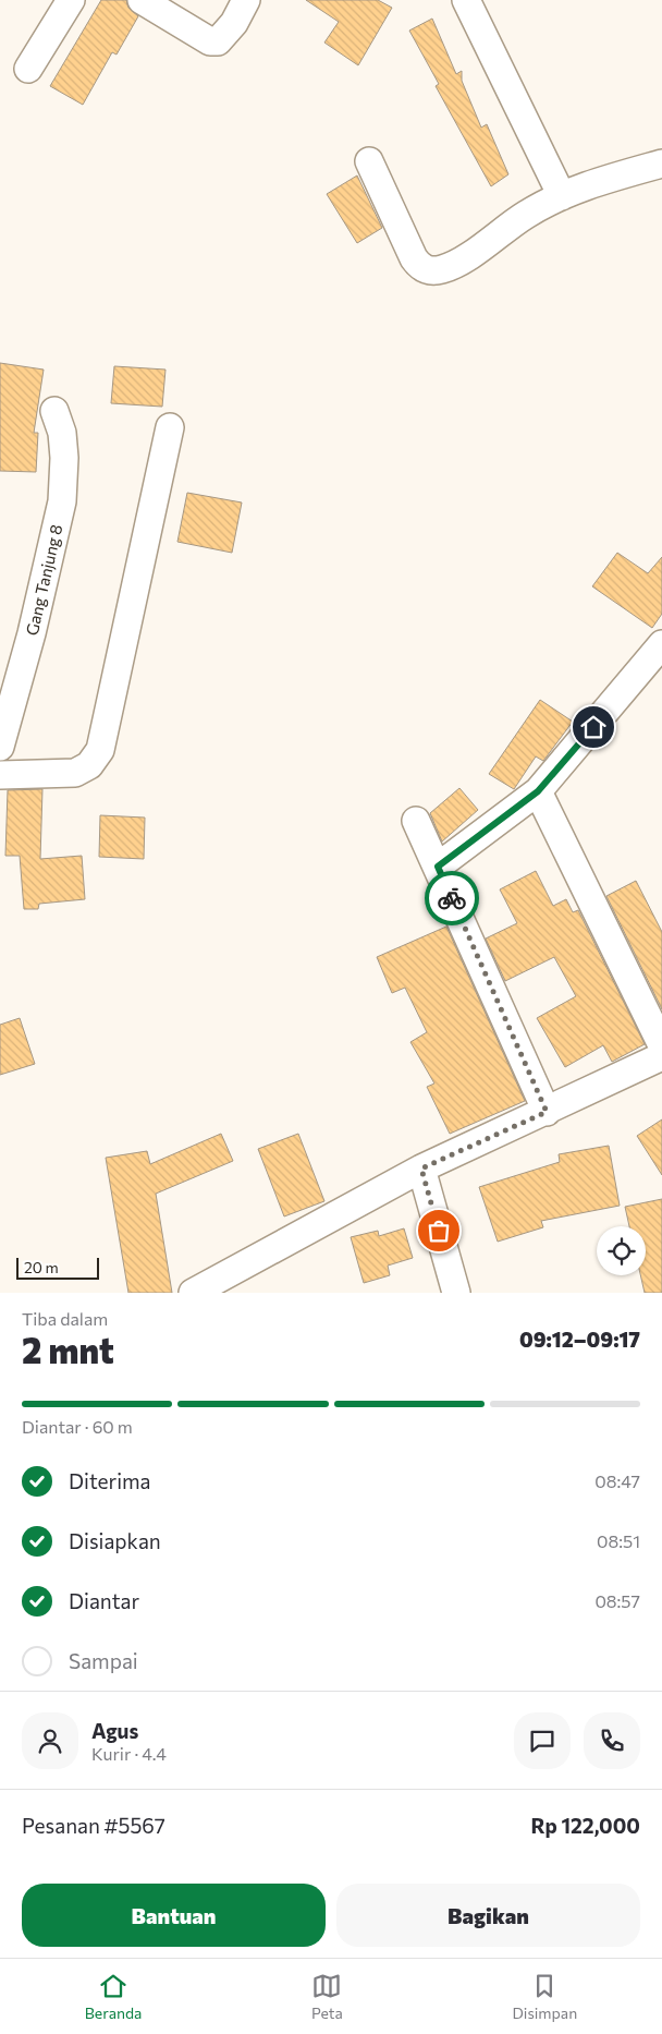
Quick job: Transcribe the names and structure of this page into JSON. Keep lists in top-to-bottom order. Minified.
{"streets":{"street":["Gang Tanjung 8"]},"scale_bar":"20 m","page":{"scale":"20 m","heading":["2 mnt","Tiba dalam","09:12–09:17"],"panel":["Agus","Kurir · 4.4","Pesanan #5567","Rp 122,000"],"bar":"Diantar · 60 m","list":[["Diterima","08:47"],["Disiapkan","08:51"],["Diantar","08:57"],"Sampai"],"buttons":["Bantuan","Bagikan"],"tabs":["Beranda","Peta","Disimpan"]}}
